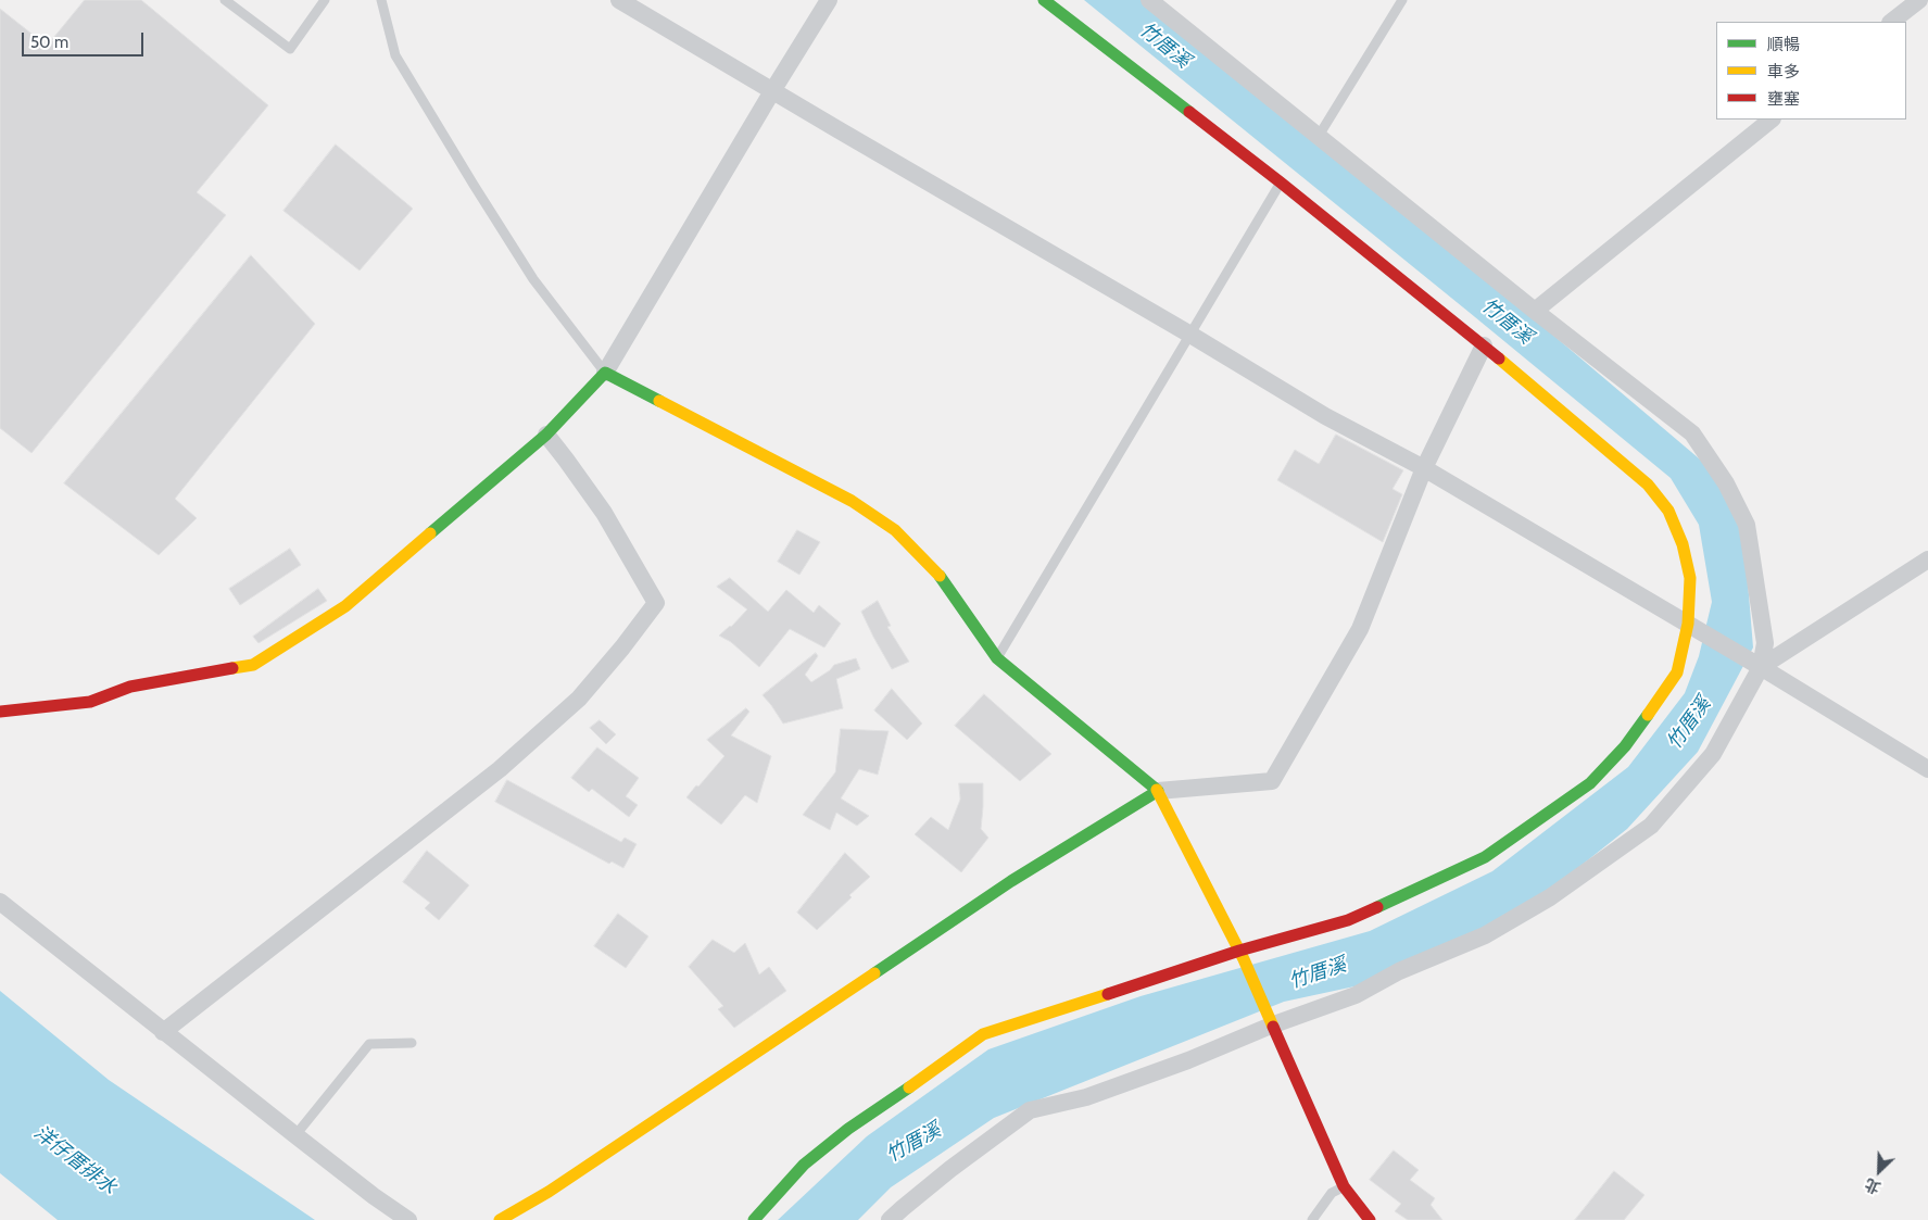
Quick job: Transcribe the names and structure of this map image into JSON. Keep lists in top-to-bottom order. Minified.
{"water":["竹厝溪","洋仔厝排水"],"legend":["順暢","車多","壅塞"],"scale_bar":"50 m","north":"bottom left"}
